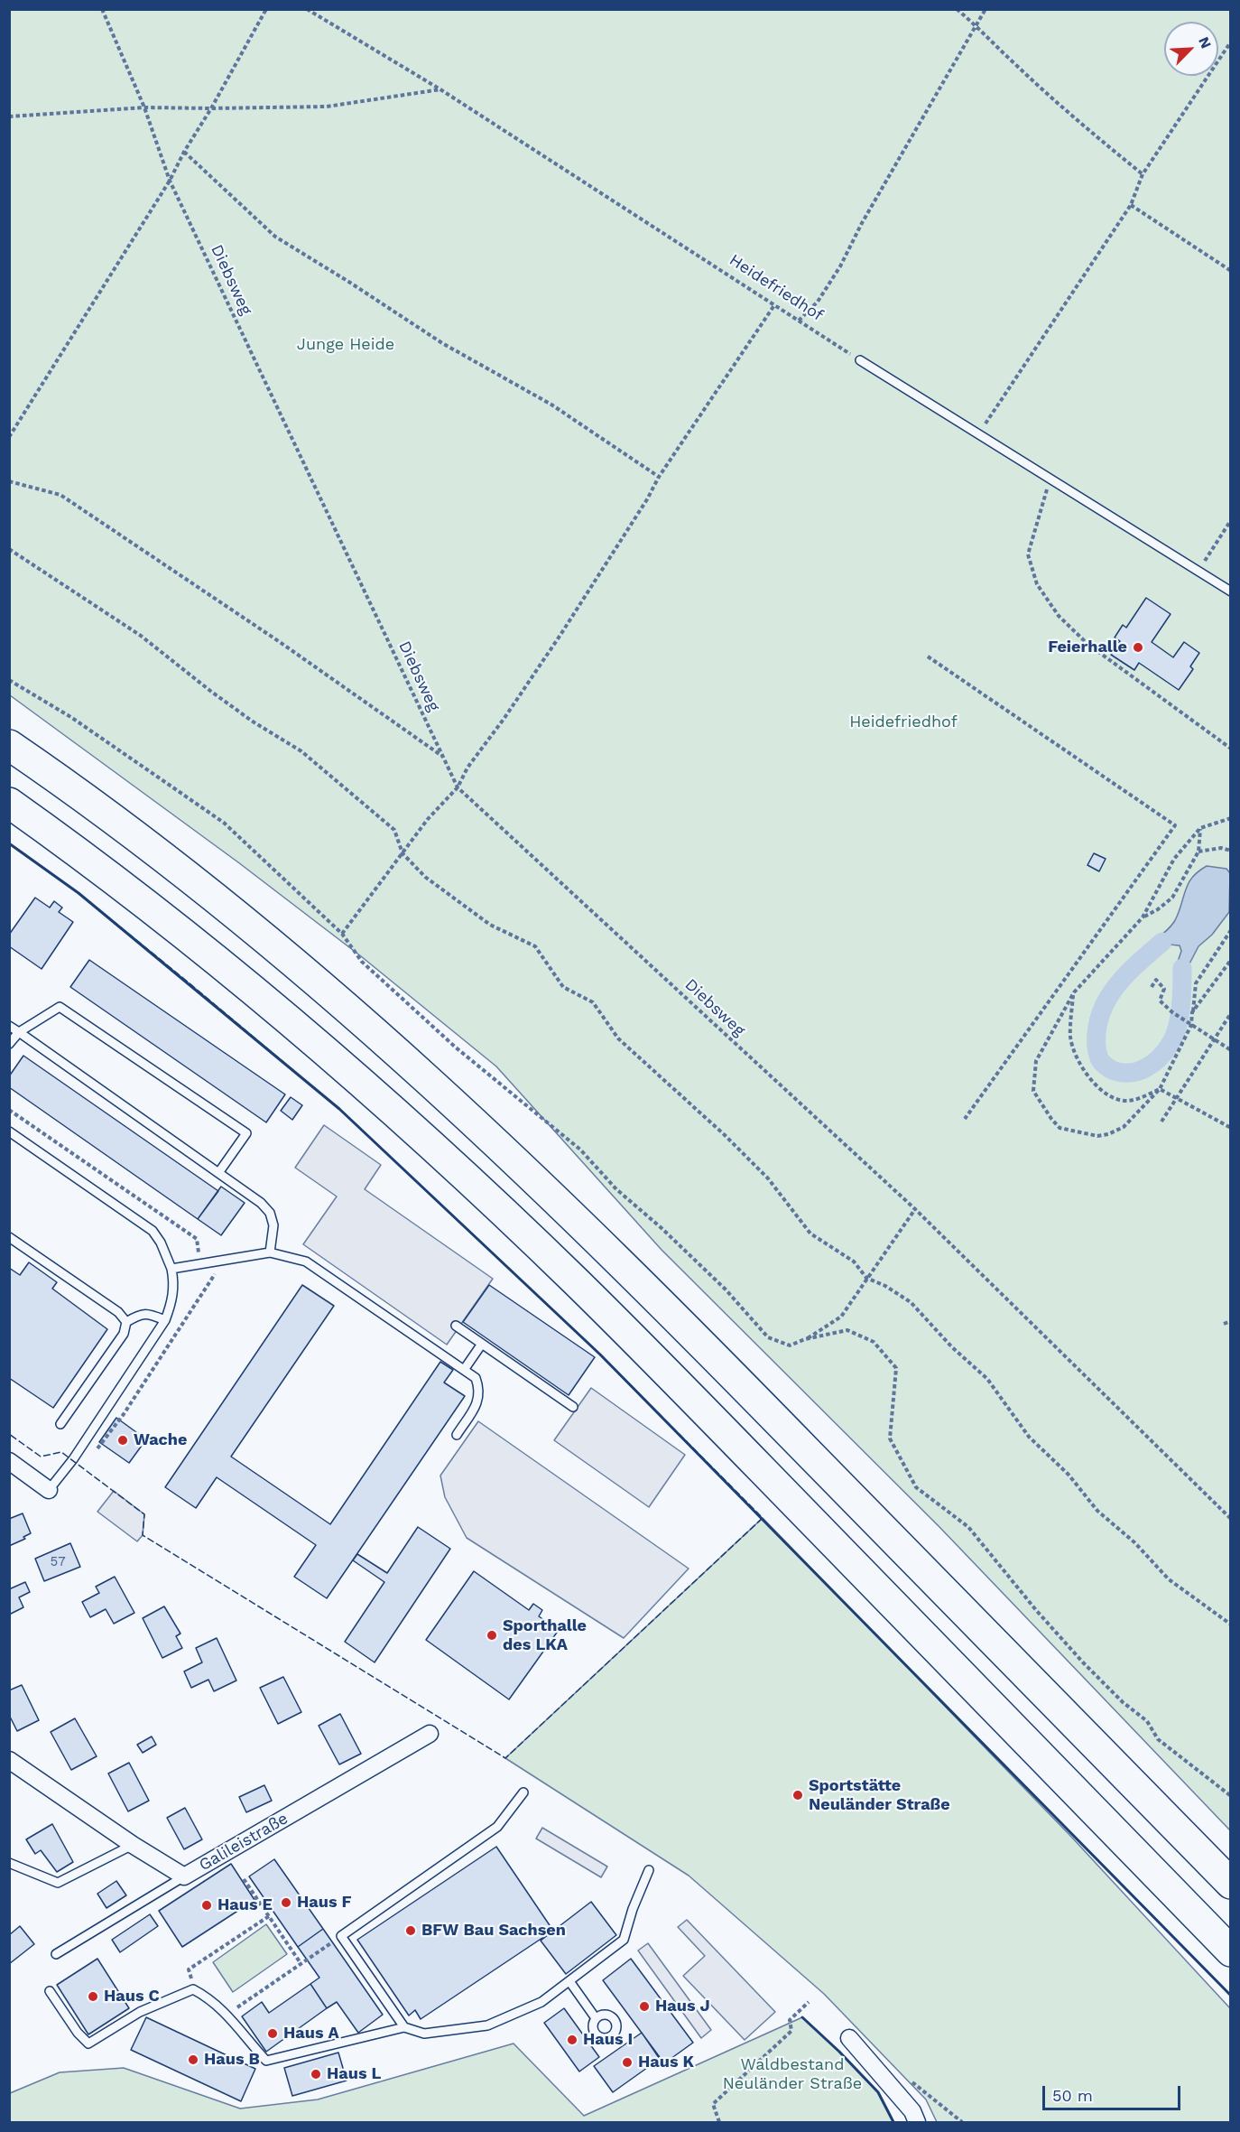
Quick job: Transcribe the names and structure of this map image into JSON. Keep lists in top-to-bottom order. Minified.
{"streets":{"street":["Galileistraße"],"path":["Diebsweg","Heidefriedhof"]},"parks":["Junge Heide","Heidefriedhof","Waldbestand Neuländer Straße"],"places":["Feierhalle","Wache","Sporthalle des LKA","Sportstätte Neuländer Straße","Haus F","Haus E","BFW Bau Sachsen","Haus C","Haus J","Haus A","Haus I","Haus B","Haus K","Haus L"],"house_numbers":["57"],"scale_bar":"50 m","north":"top right"}
